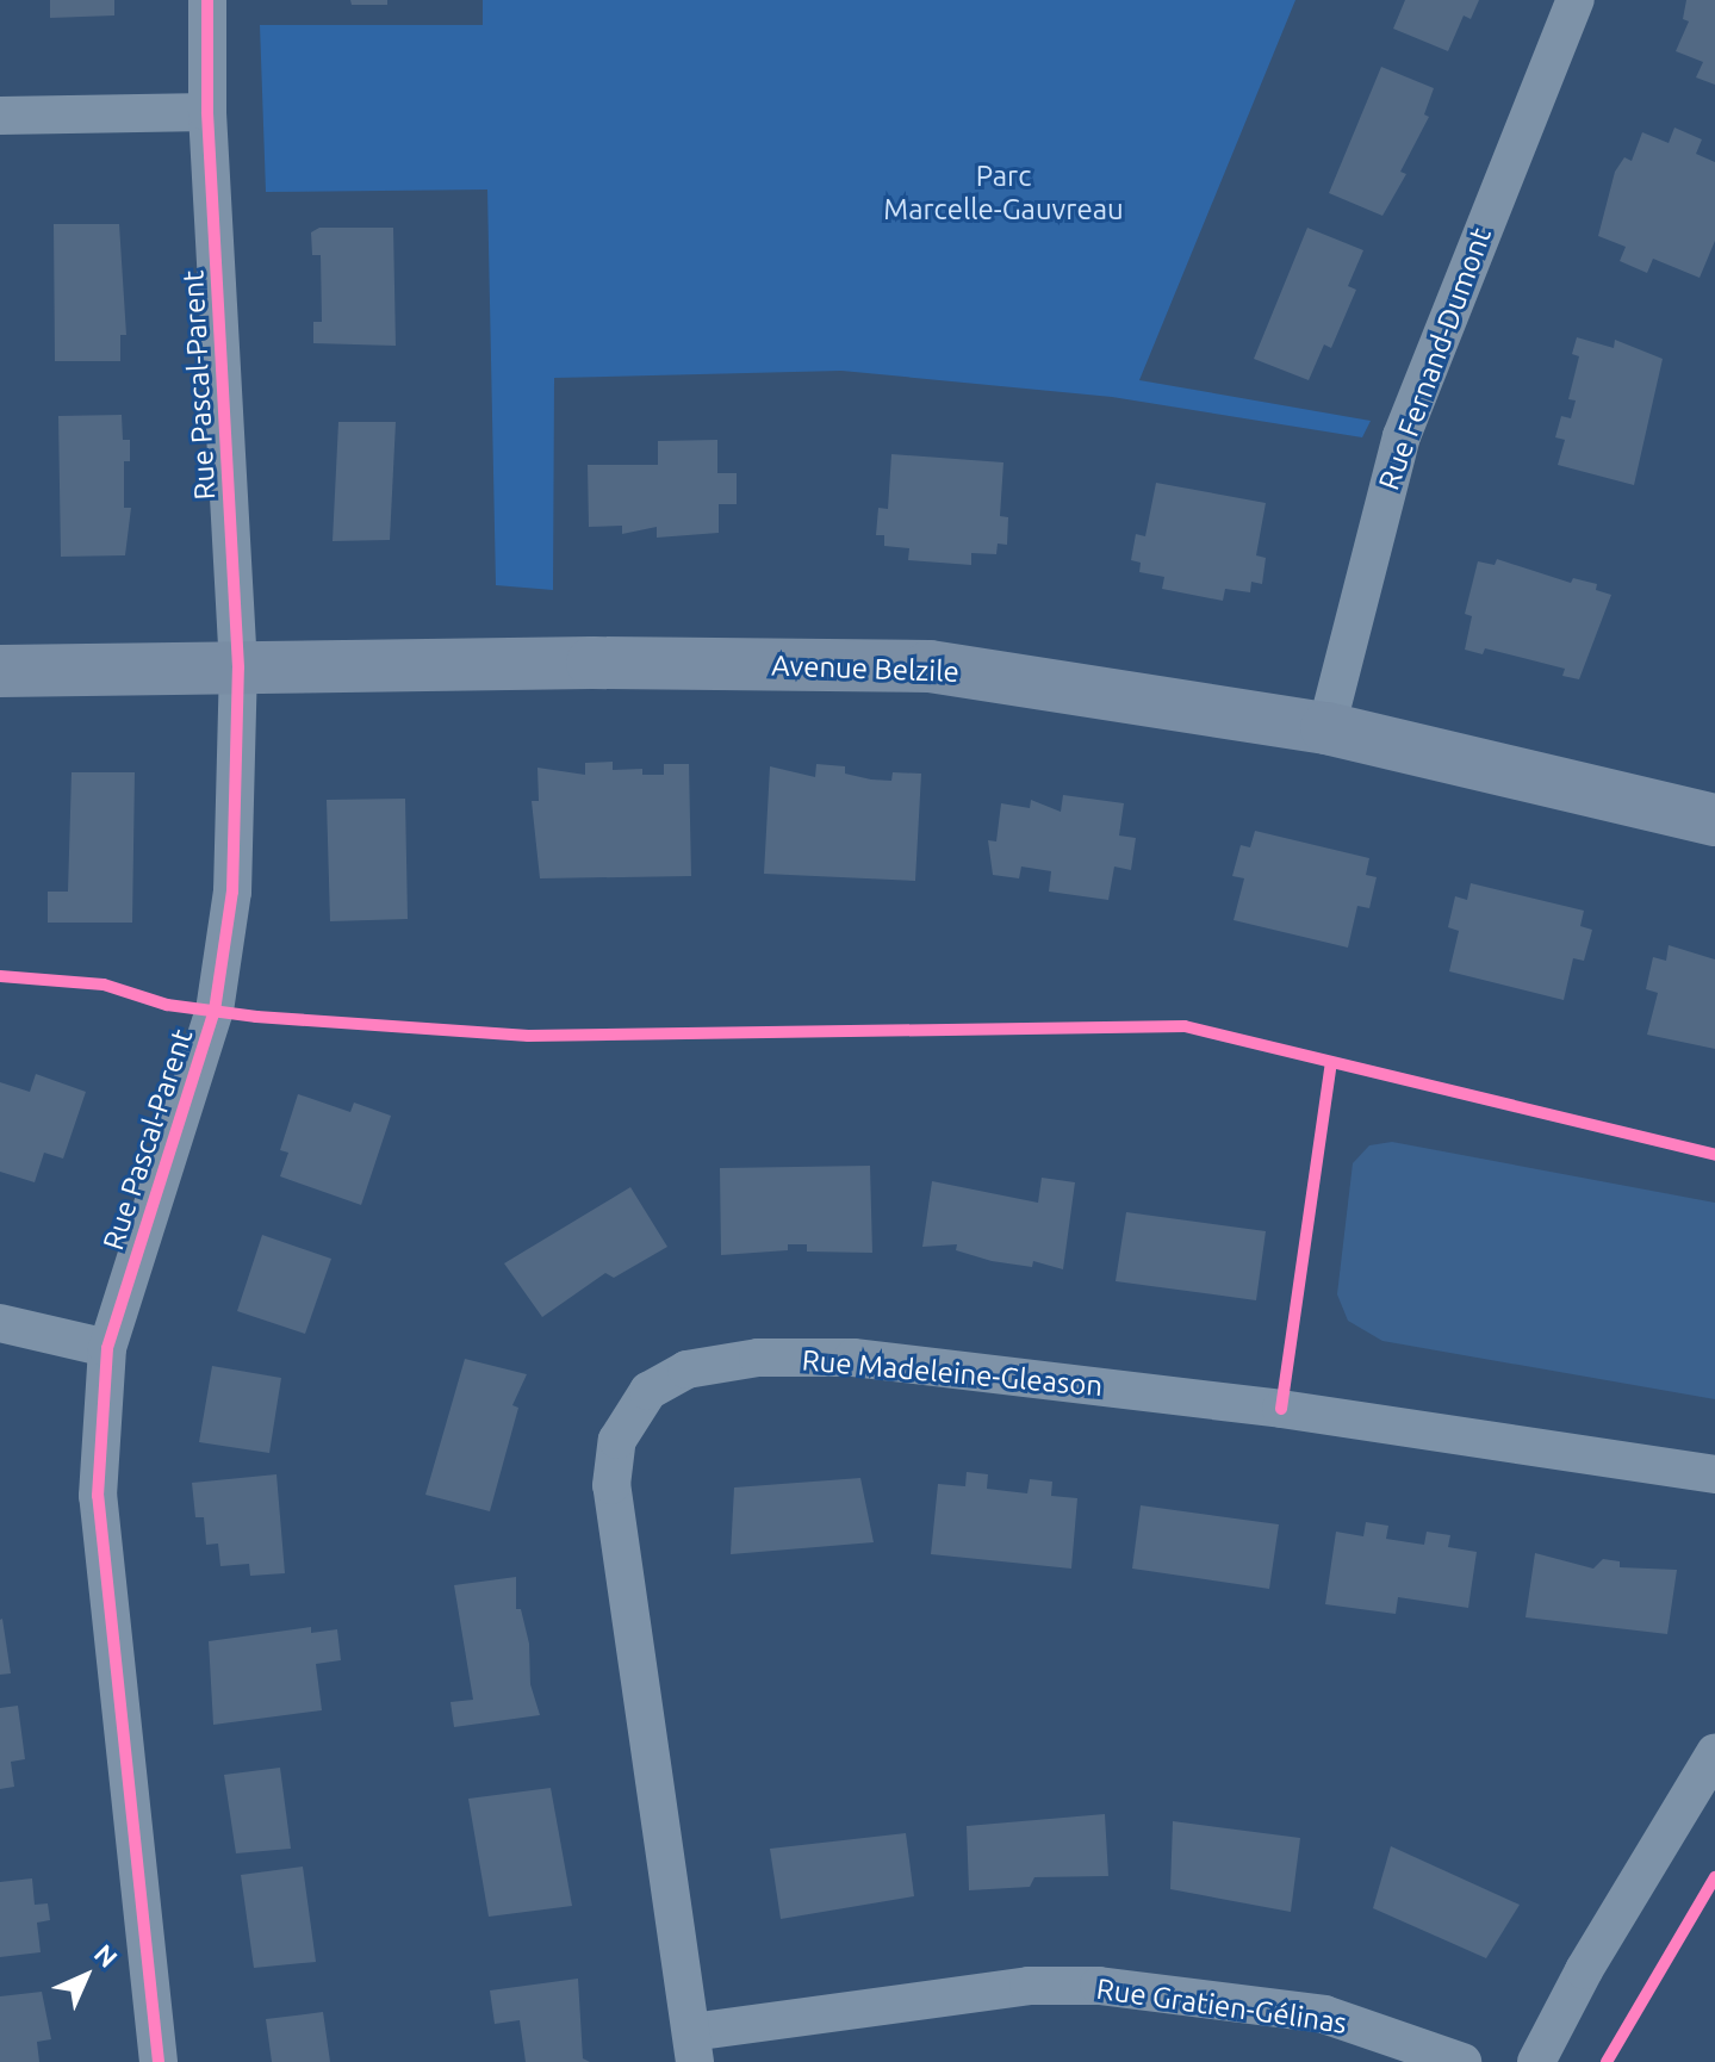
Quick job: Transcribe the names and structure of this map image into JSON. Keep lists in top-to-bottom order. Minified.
{"streets":{"street":["Rue Fernand-Dumont","Rue Pascal-Parent","Avenue Belzile","Rue Madeleine-Gleason","Rue Gratien-Gélinas"]},"crossings":[["Rue Fernand-Dumont","Avenue Belzile"],["Rue Pascal-Parent","Avenue Belzile"],["Rue Madeleine-Gleason","Rue Gratien-Gélinas"]],"parks":["Parc Marcelle-Gauvreau"],"north":"top right"}
